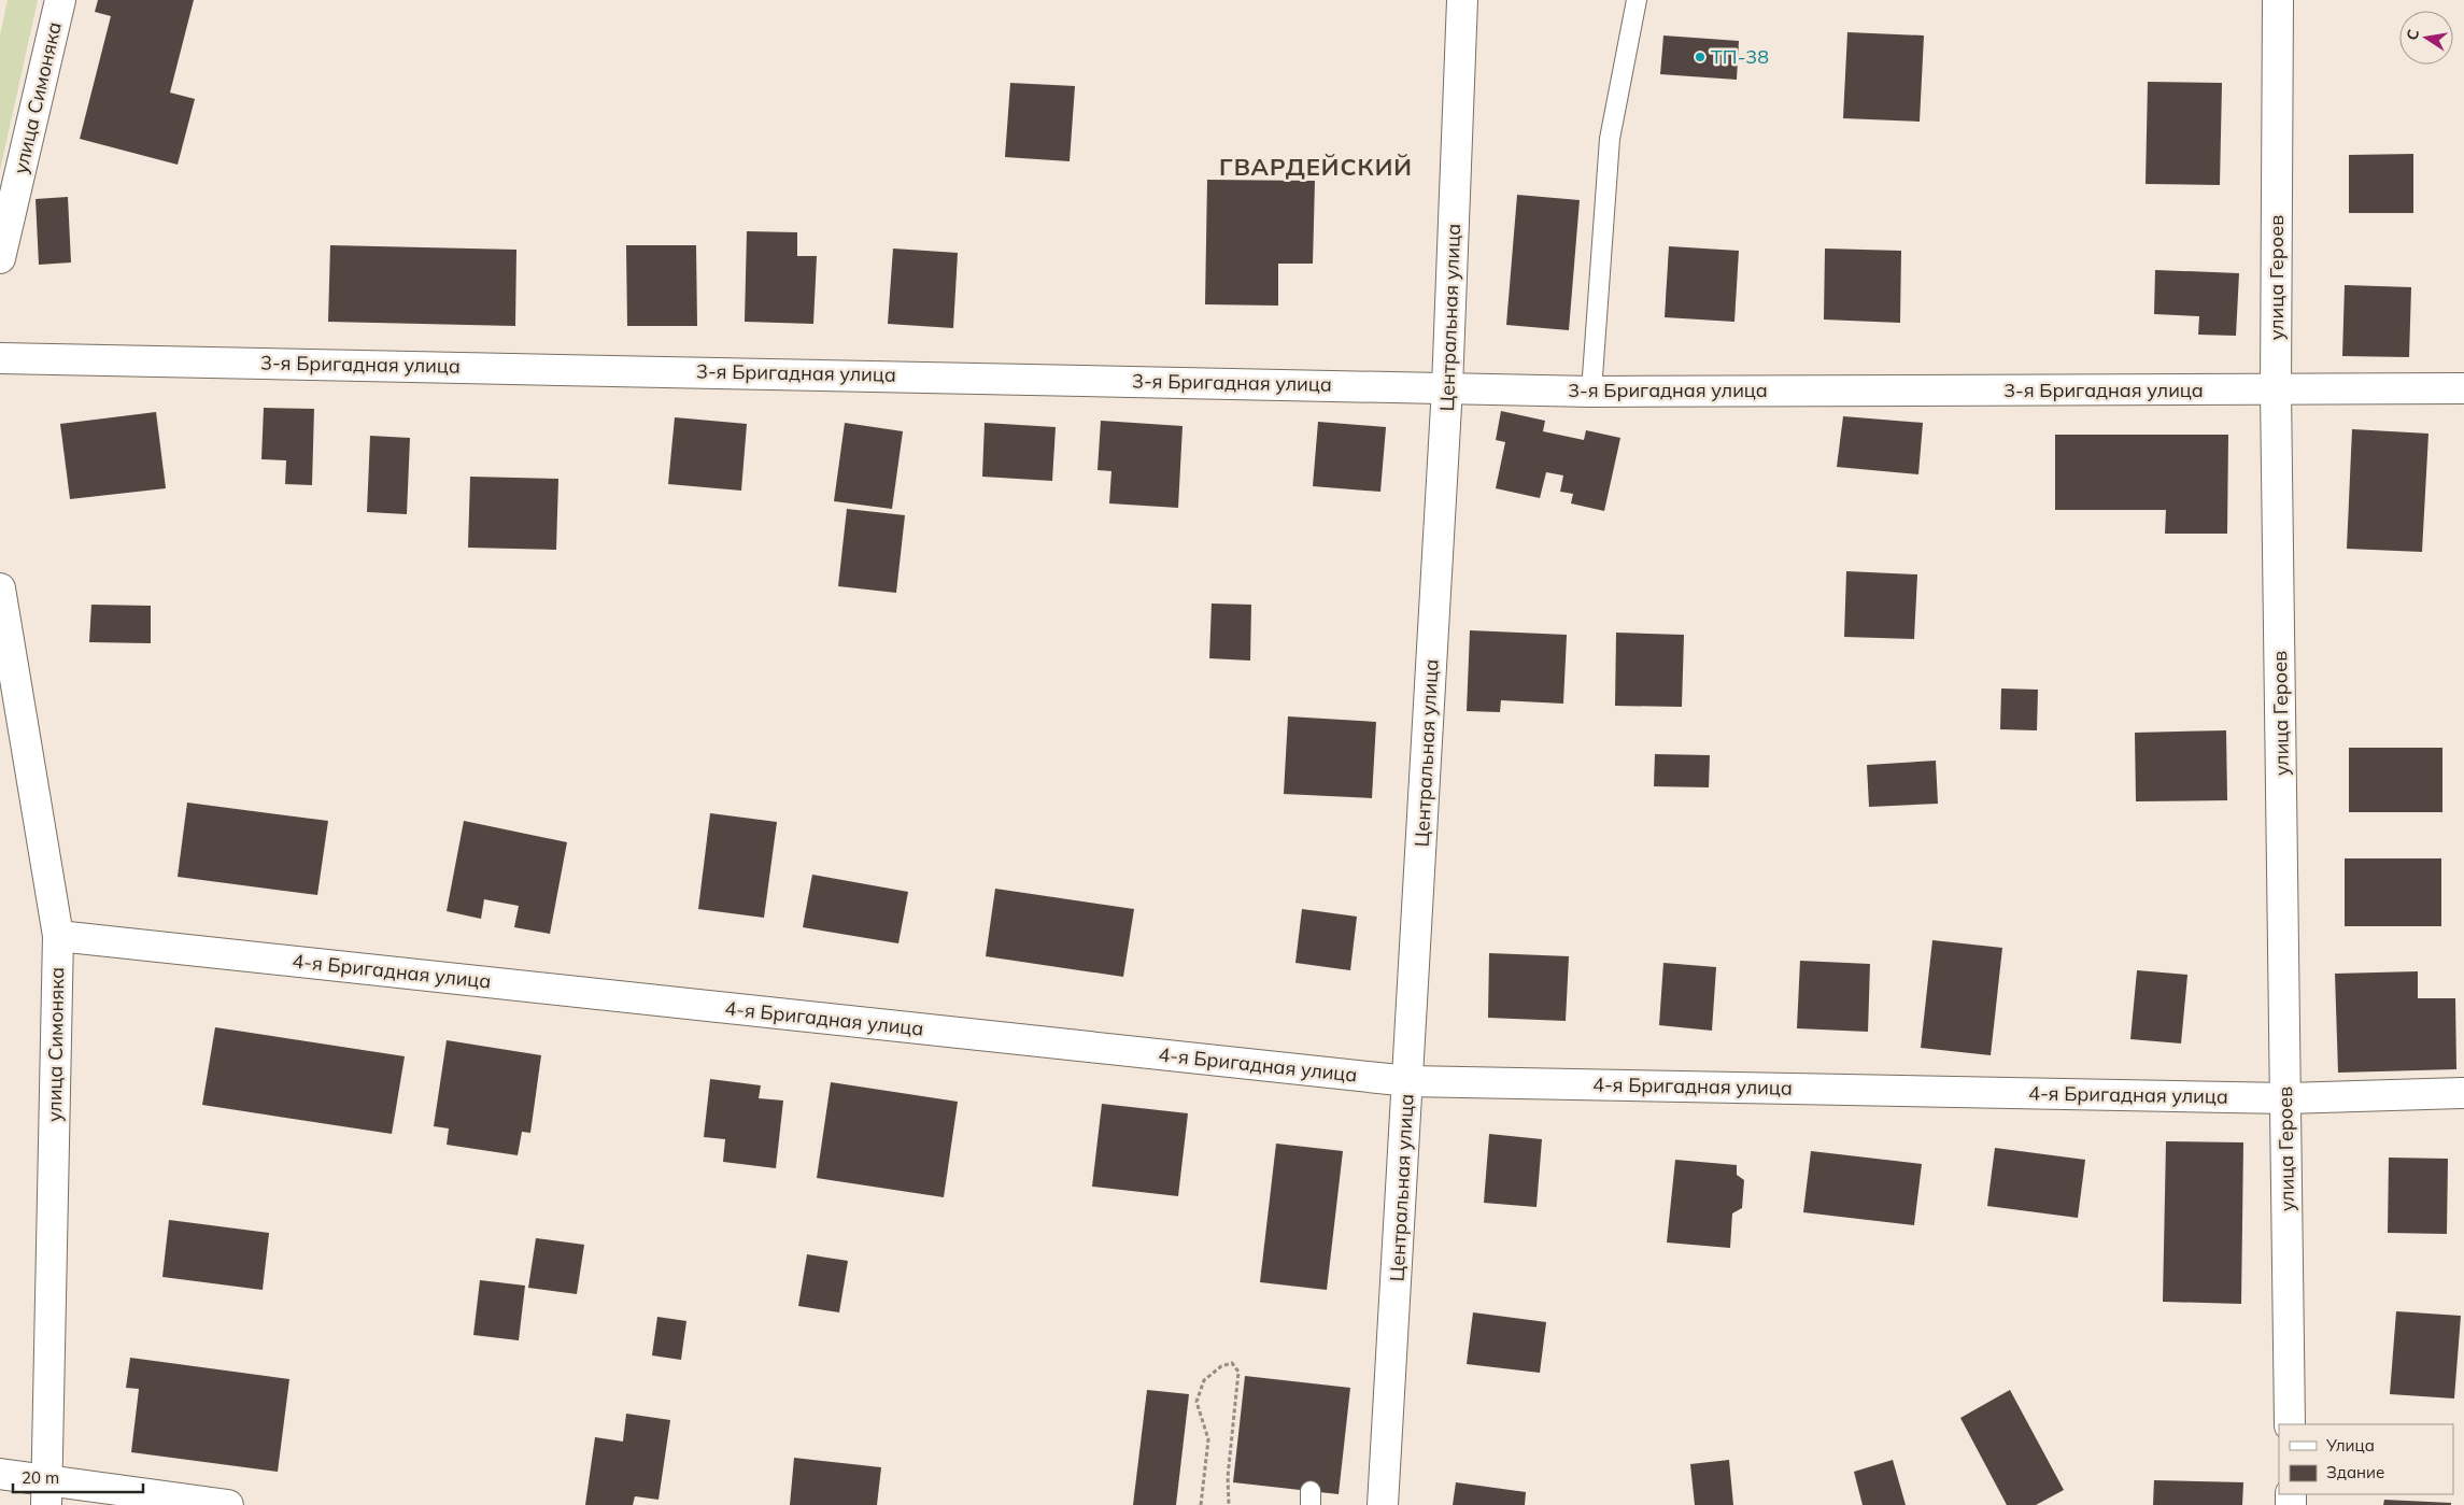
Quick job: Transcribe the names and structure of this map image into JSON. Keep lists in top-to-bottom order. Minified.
{"streets":{"street":["улица Симоняка","улица Героев","Центральная улица","3-я Бригадная улица","4-я Бригадная улица"]},"crossings":[["улица Симоняка","4-я Бригадная улица"],["улица Героев","3-я Бригадная улица"],["улица Героев","4-я Бригадная улица"],["Центральная улица","3-я Бригадная улица"],["Центральная улица","4-я Бригадная улица"]],"districts":["ГВАРДЕЙСКИЙ"],"places":["ТП-38"],"legend":["Улица","Здание"],"scale_bar":"20 m","north":"left"}
